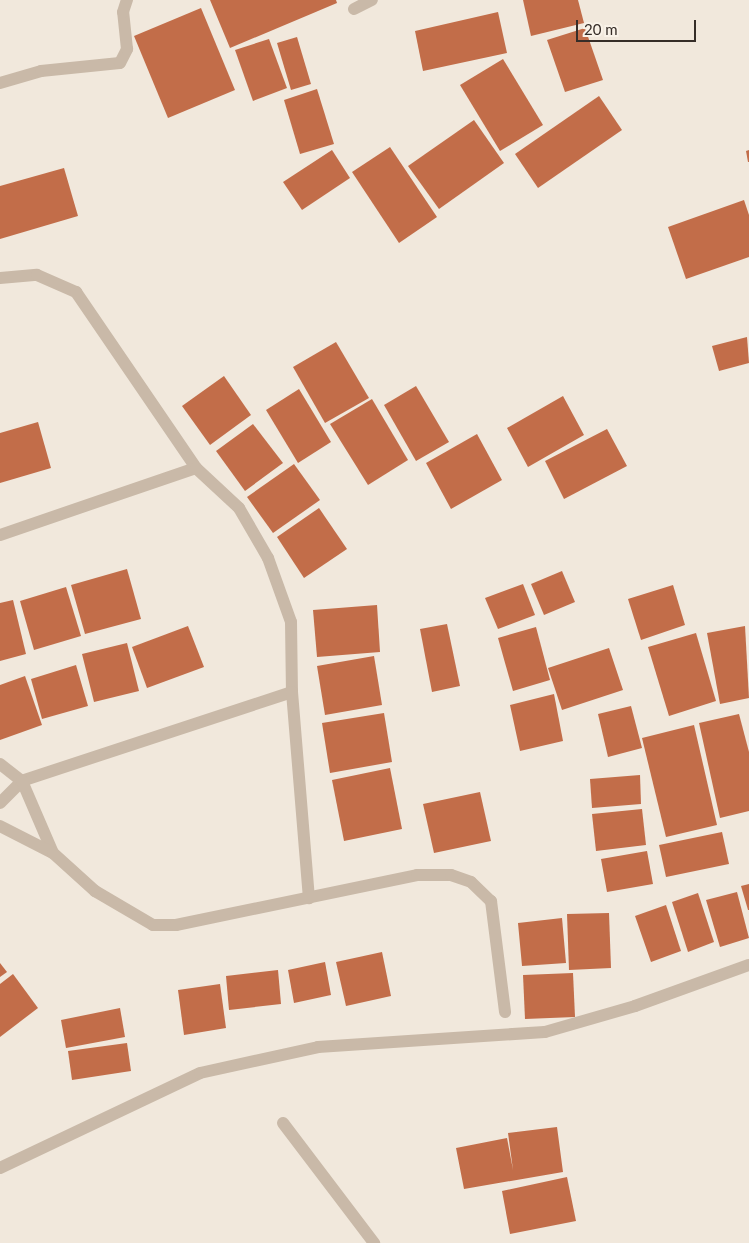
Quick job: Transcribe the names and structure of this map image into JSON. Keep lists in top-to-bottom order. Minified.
{"scale_bar":"20 m"}
